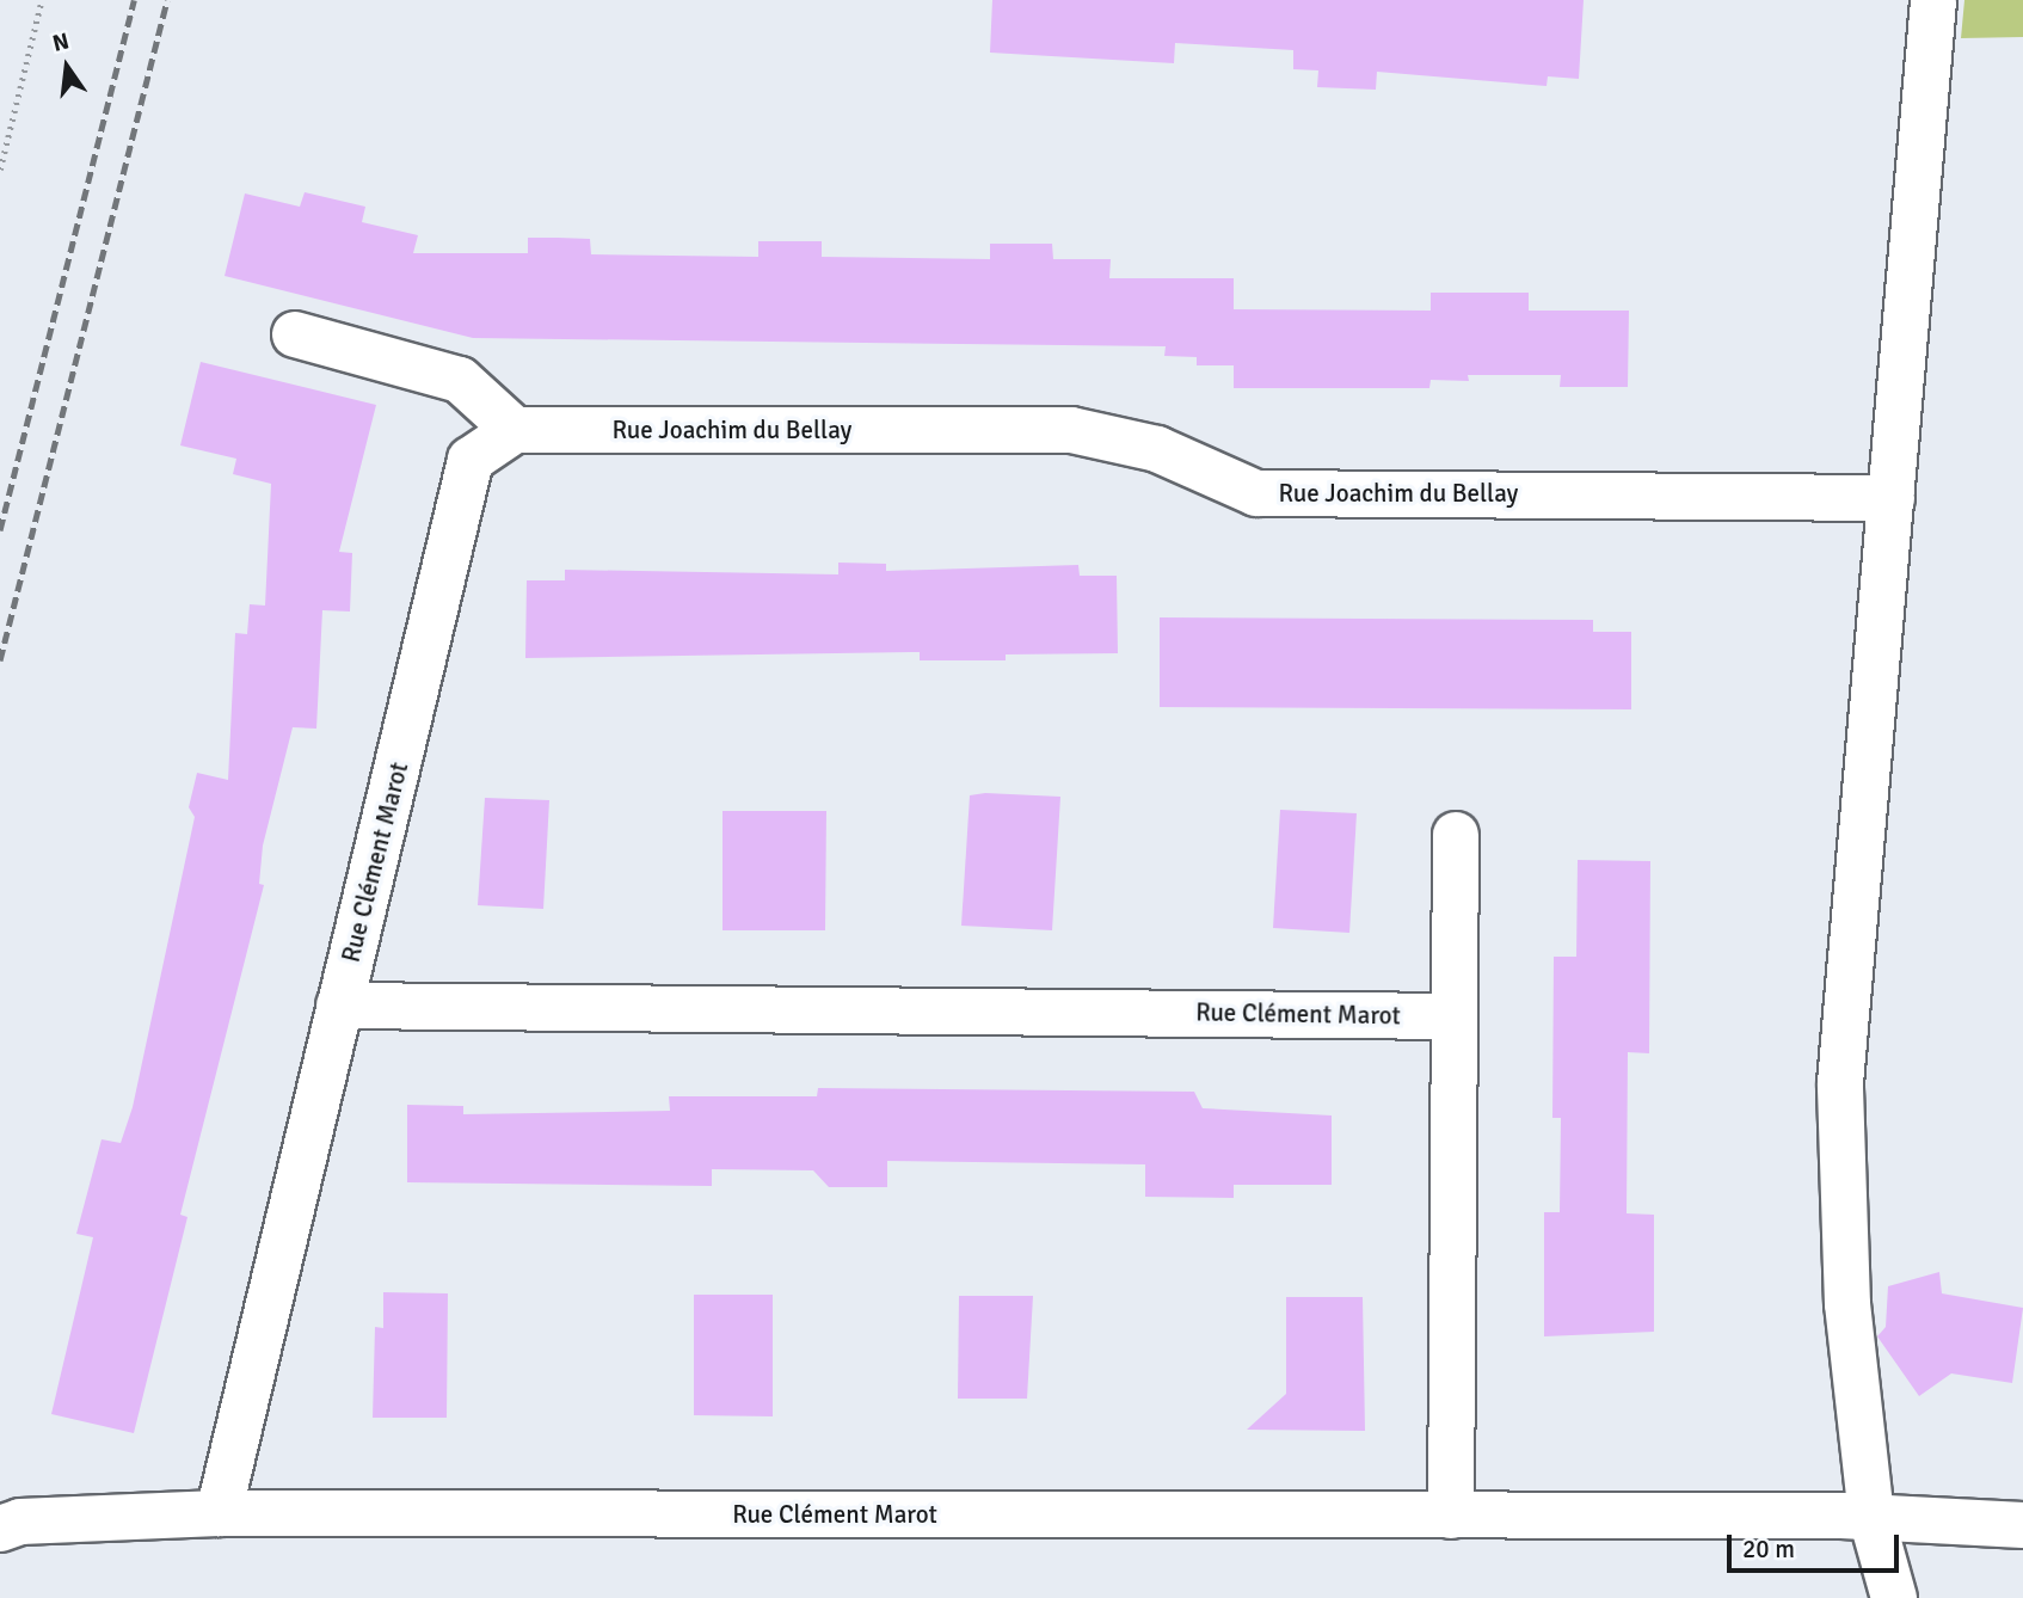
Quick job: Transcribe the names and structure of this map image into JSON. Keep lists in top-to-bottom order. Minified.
{"streets":{"street":["Rue Joachim du Bellay","Rue Clément Marot"]},"crossings":[["Rue Joachim du Bellay","Rue Clément Marot"]],"scale_bar":"20 m","north":"top"}
